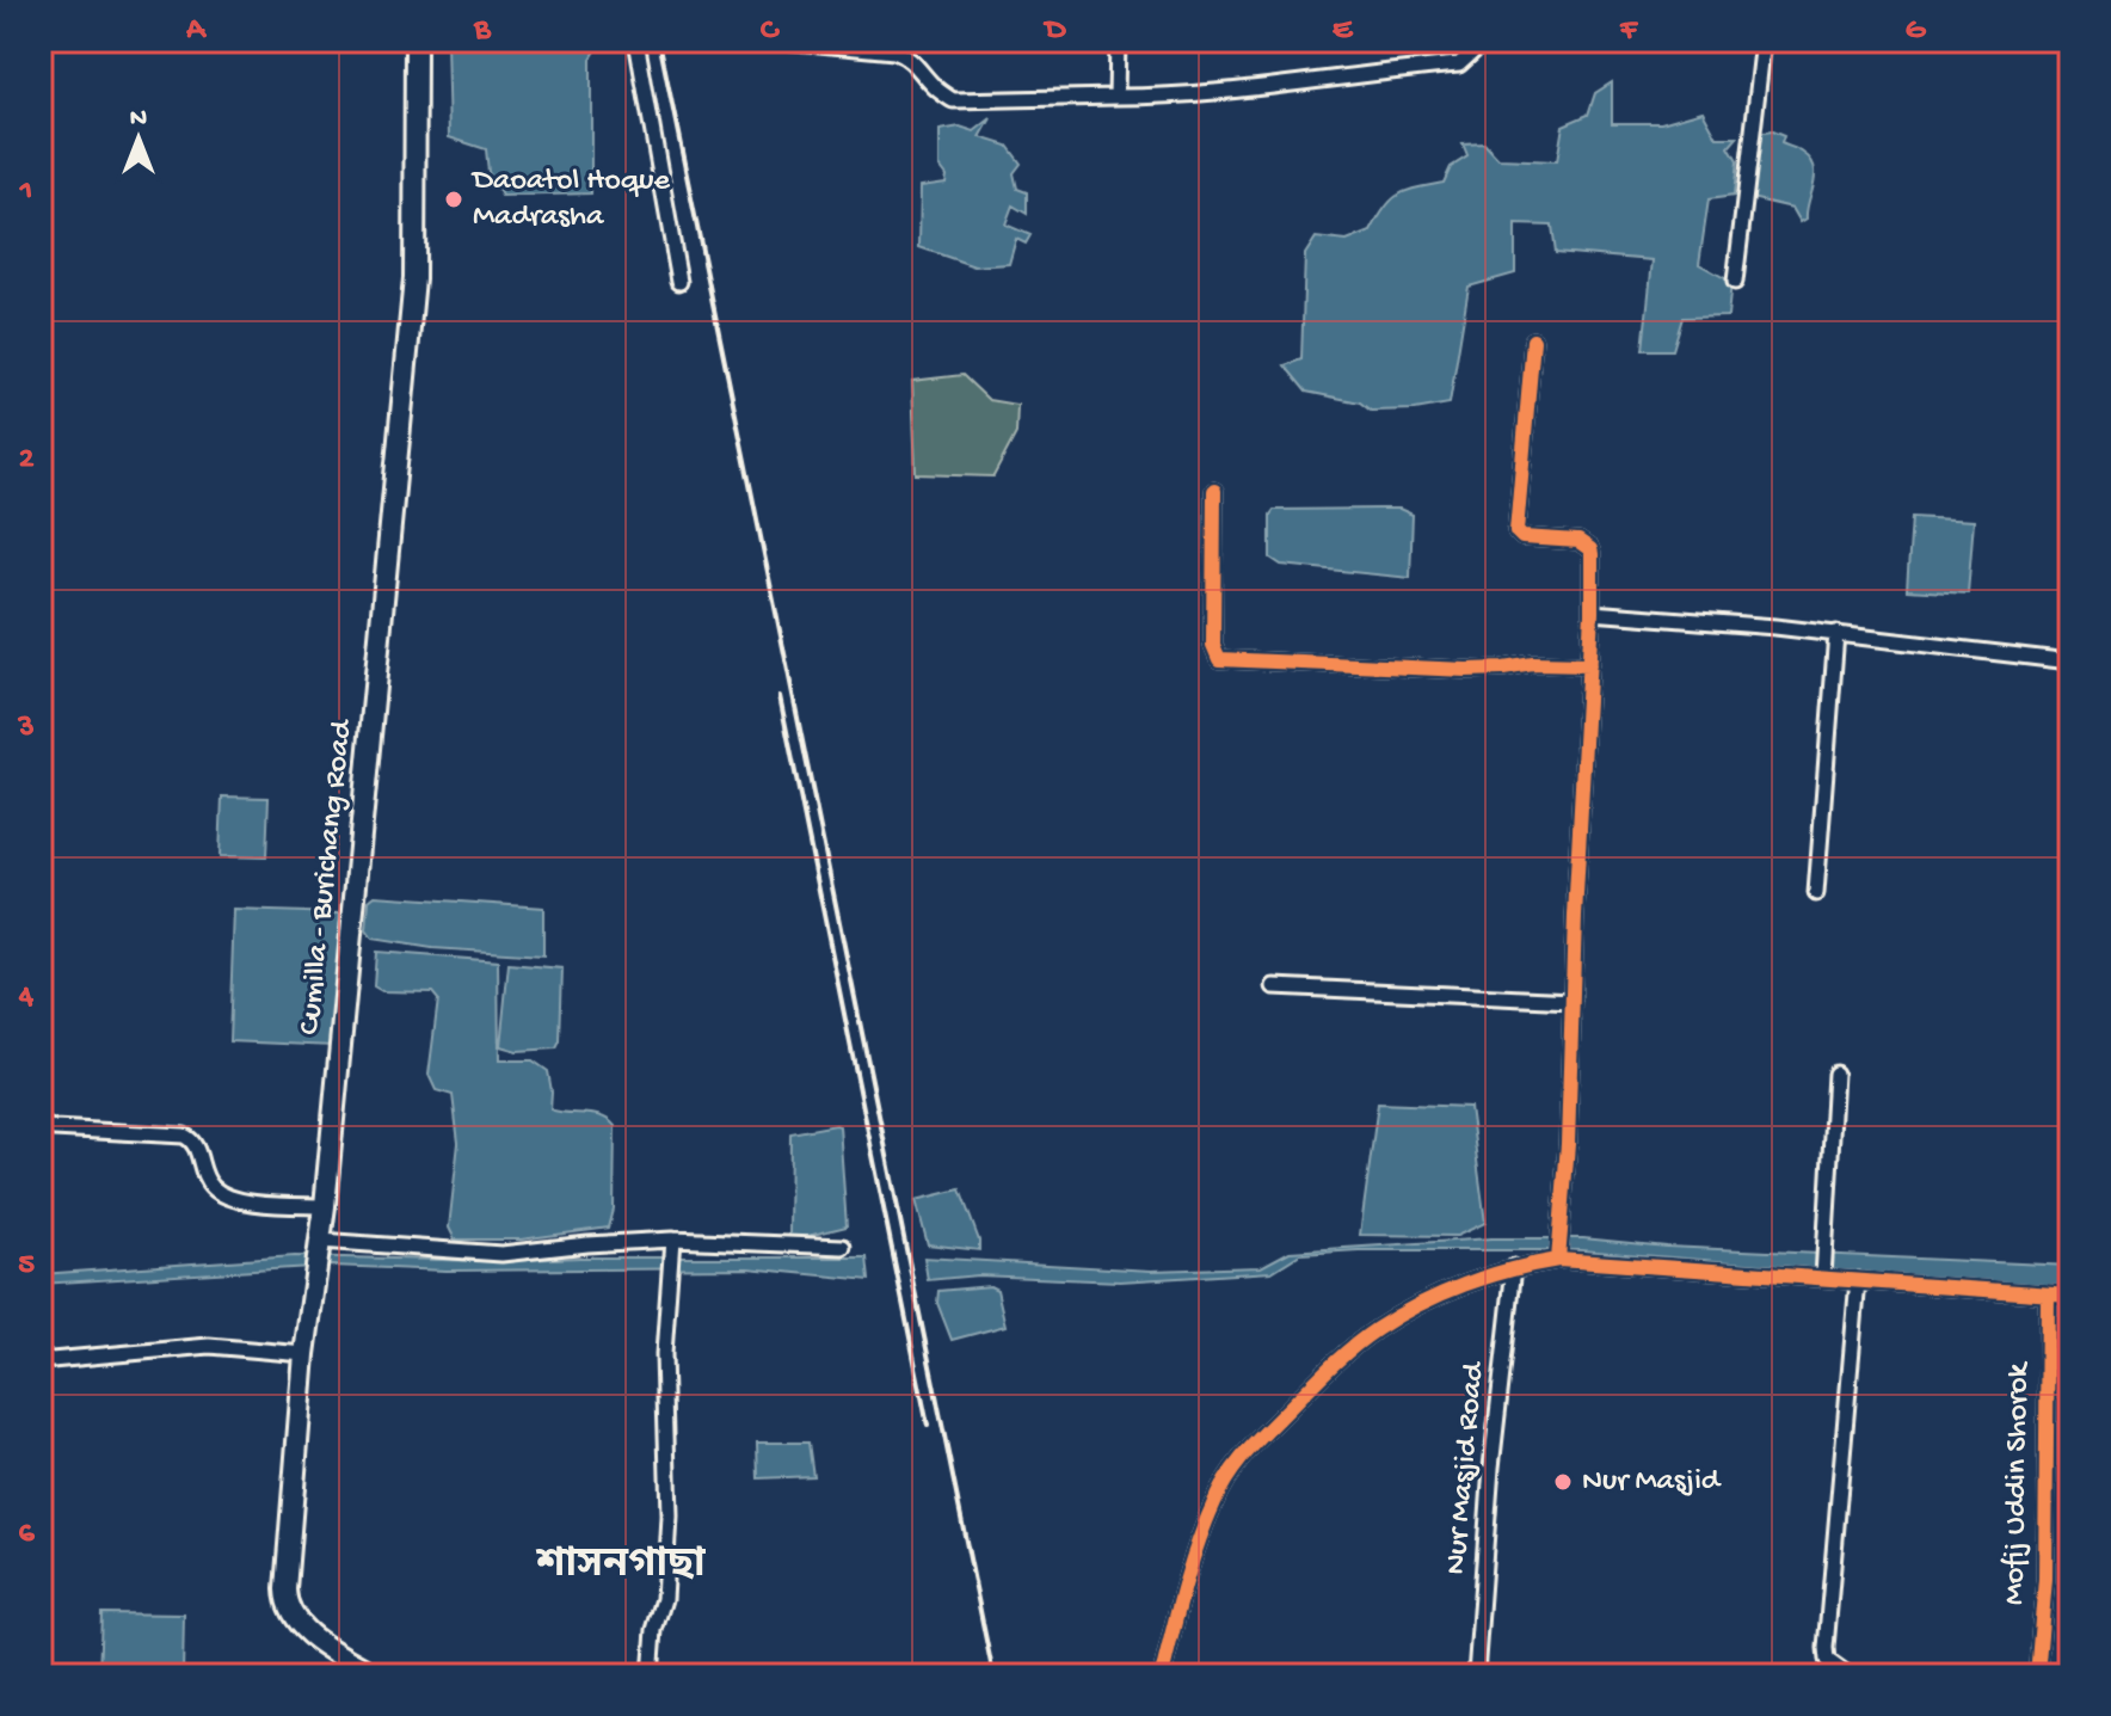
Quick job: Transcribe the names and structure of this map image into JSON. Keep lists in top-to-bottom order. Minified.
{"streets":{"main road":["Cumilla - Burichang Road"],"street":["Nur Masjid Road","Mofij Uddin Shorok"]},"districts":["শাসনগাছা"],"places":["Daoatol Hoque Madrasha","Nur Masjid"],"north":"top","grid":{"columns":["A","B","C","D","E","F","G"],"rows":["1","2","3","4","5","6"]}}
